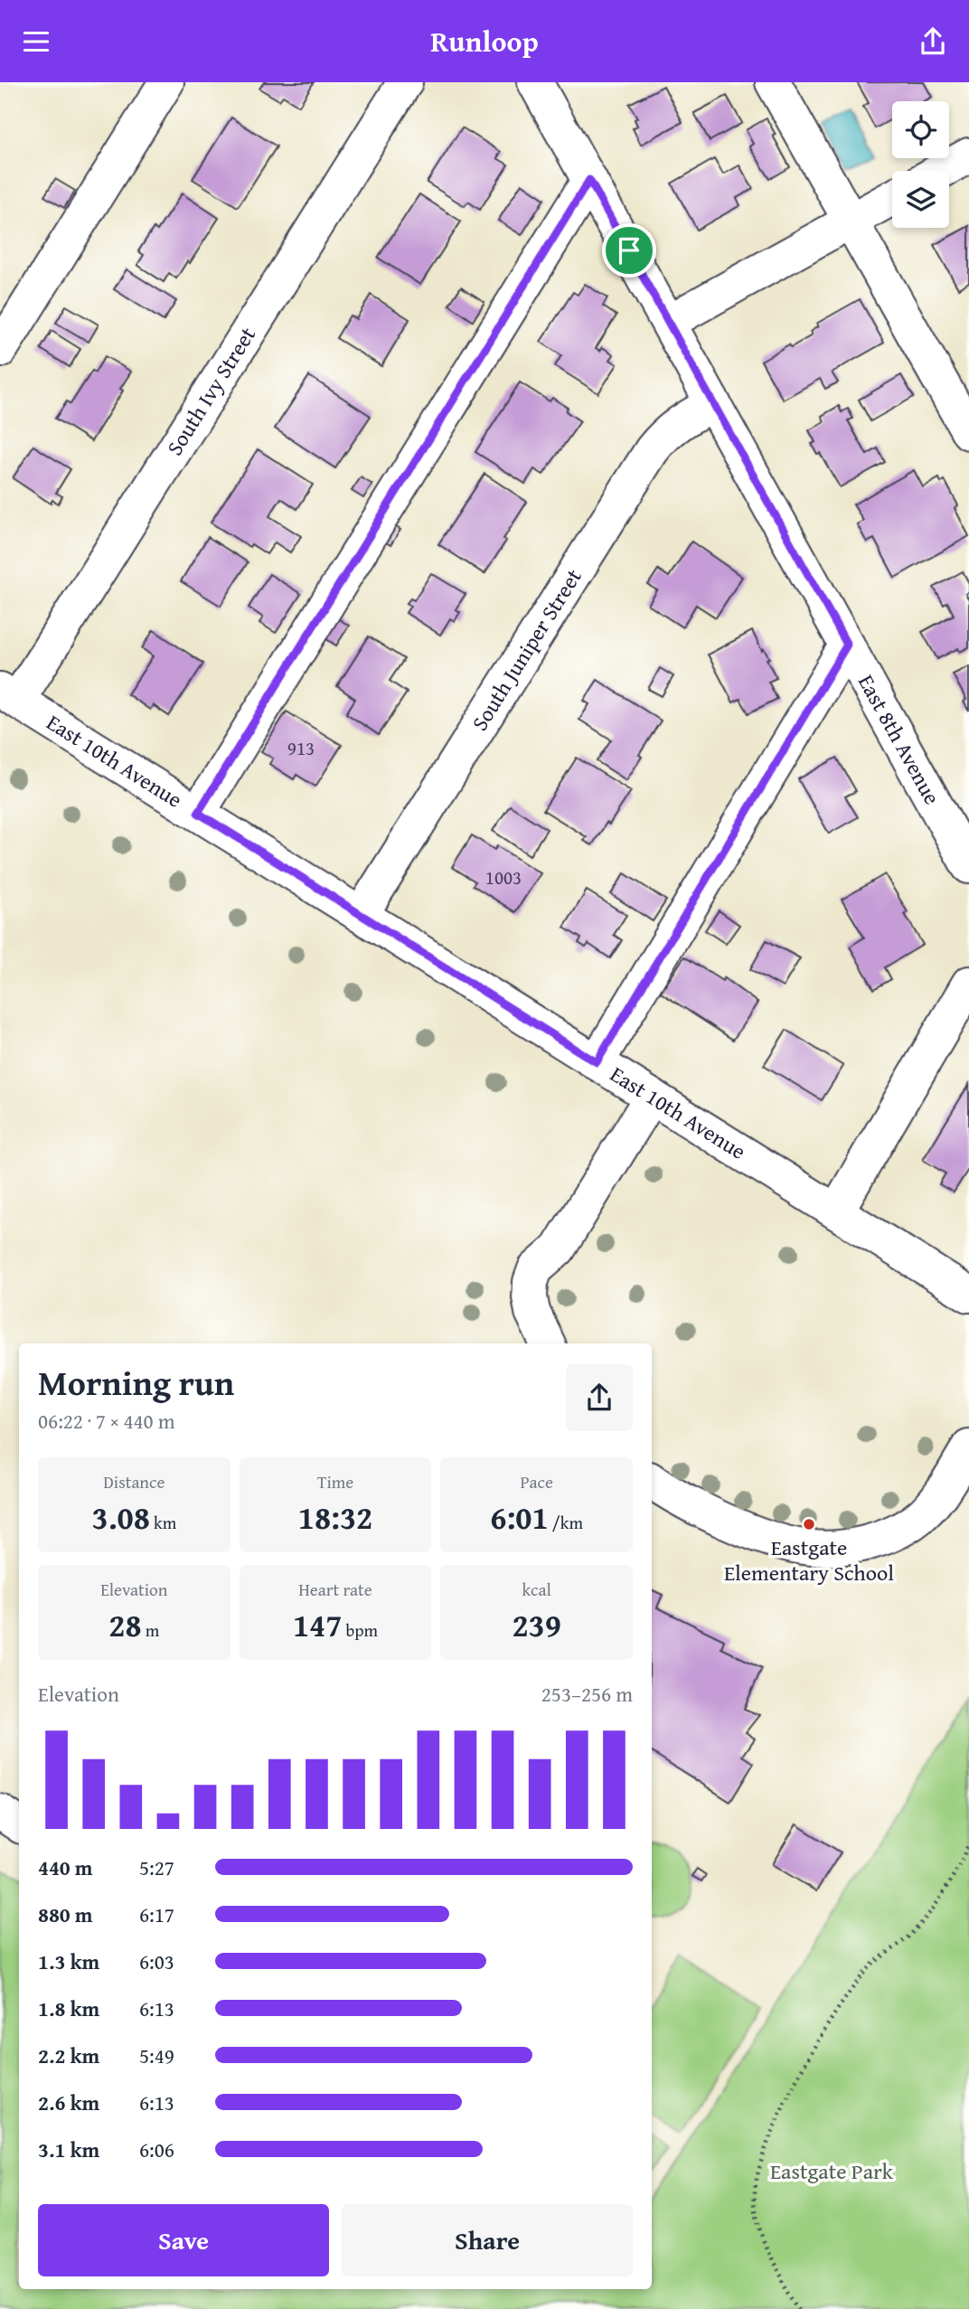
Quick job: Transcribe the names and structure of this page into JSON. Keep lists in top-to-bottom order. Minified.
{"streets":{"street":["South Ivy Street","South Juniper Street","East 8th Avenue","East 10th Avenue"]},"crossings":[["South Ivy Street","East 10th Avenue"],["South Juniper Street","East 8th Avenue"],["South Juniper Street","East 10th Avenue"]],"parks":["Eastgate Park"],"places":["Eastgate Elementary School"],"house_numbers":["913","1003"],"page":{"header":"Runloop","heading":["Morning run","06:22 · 7 × 440 m"],"stats":[["Distance","3.08 km"],["Time","18:32"],["Pace","6:01 /km"],["Elevation","28 m"],["Heart rate","147 bpm"],["kcal","239"]],"chart":["Elevation","253–256 m"],"list":[{"name":"440 m","note":"5:27"},{"name":"880 m","note":"6:17"},{"name":"1.3 km","note":"6:03"},{"name":"1.8 km","note":"6:13"},{"name":"2.2 km","note":"5:49"},{"name":"2.6 km","note":"6:13"},{"name":"3.1 km","note":"6:06"}],"buttons":["Save","Share"]}}
